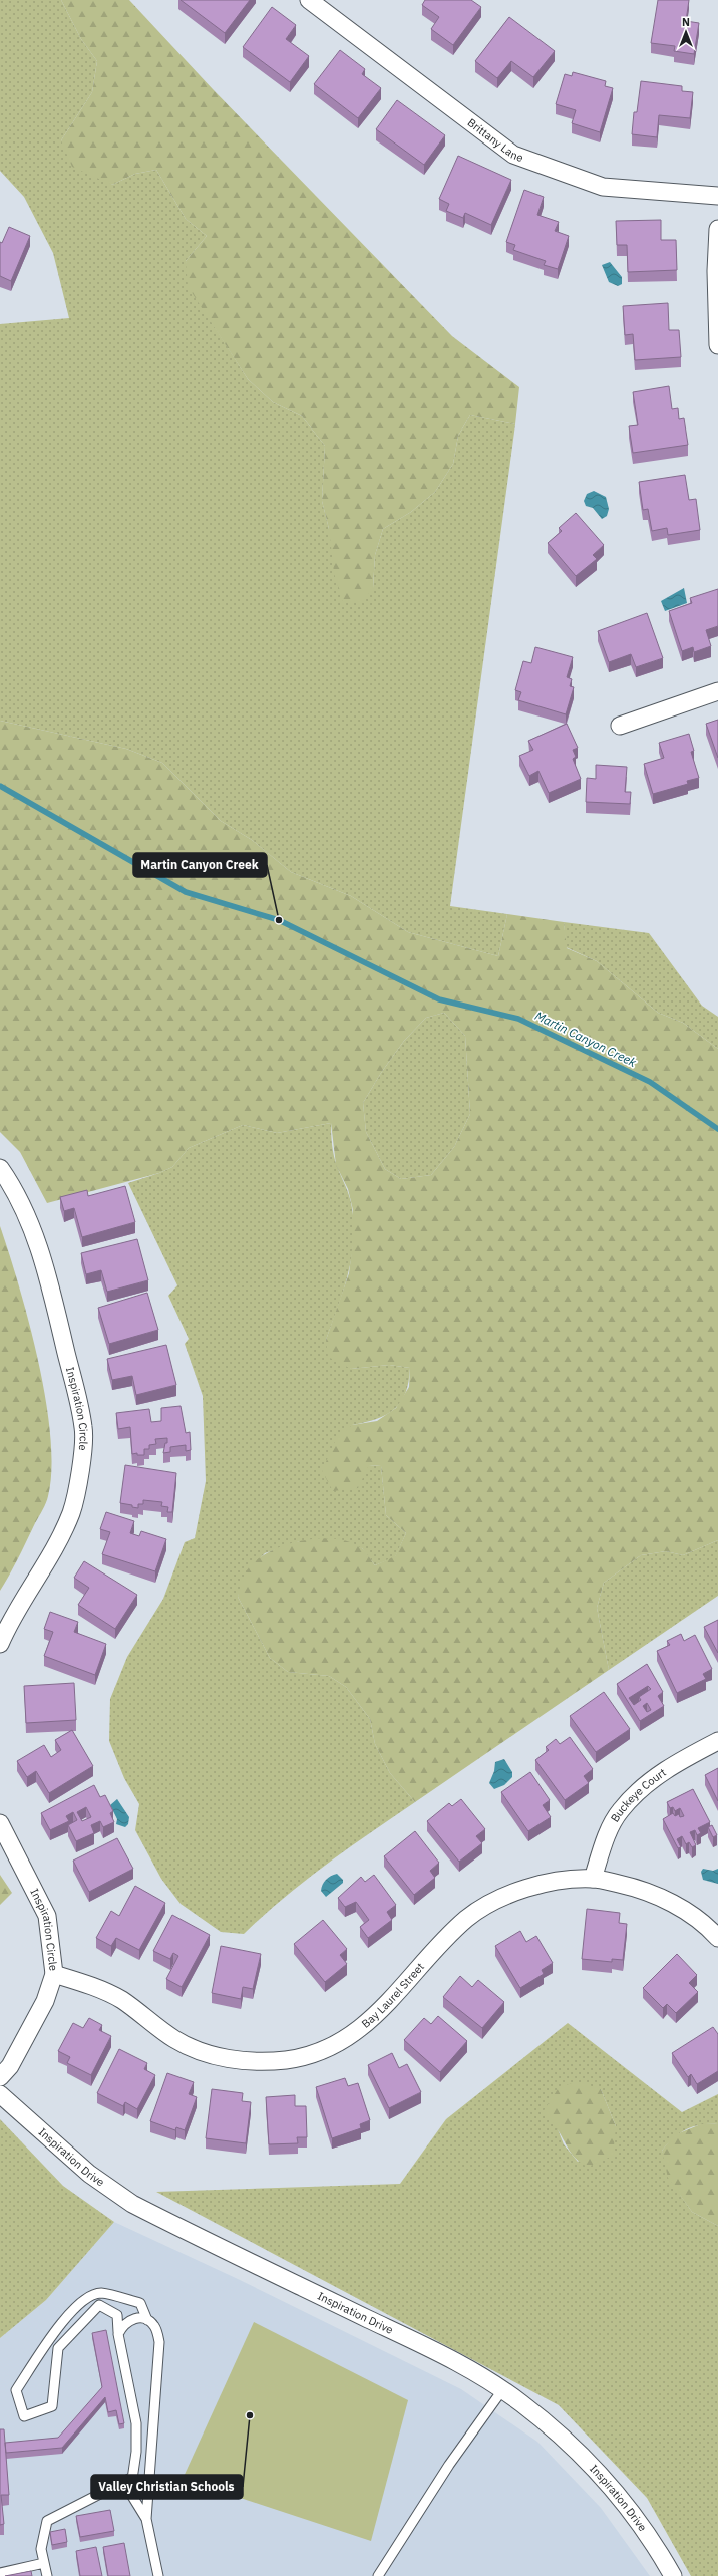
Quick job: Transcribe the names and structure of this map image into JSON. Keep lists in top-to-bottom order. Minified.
{"streets":{"street":["Brittany Lane","Inspiration Circle","Buckeye Court","Bay Laurel Street","Inspiration Drive"]},"crossings":[["Inspiration Circle","Bay Laurel Street"],["Buckeye Court","Bay Laurel Street"]],"water":["Martin Canyon Creek"],"places":["Martin Canyon Creek","Valley Christian Schools"],"north":"top"}
